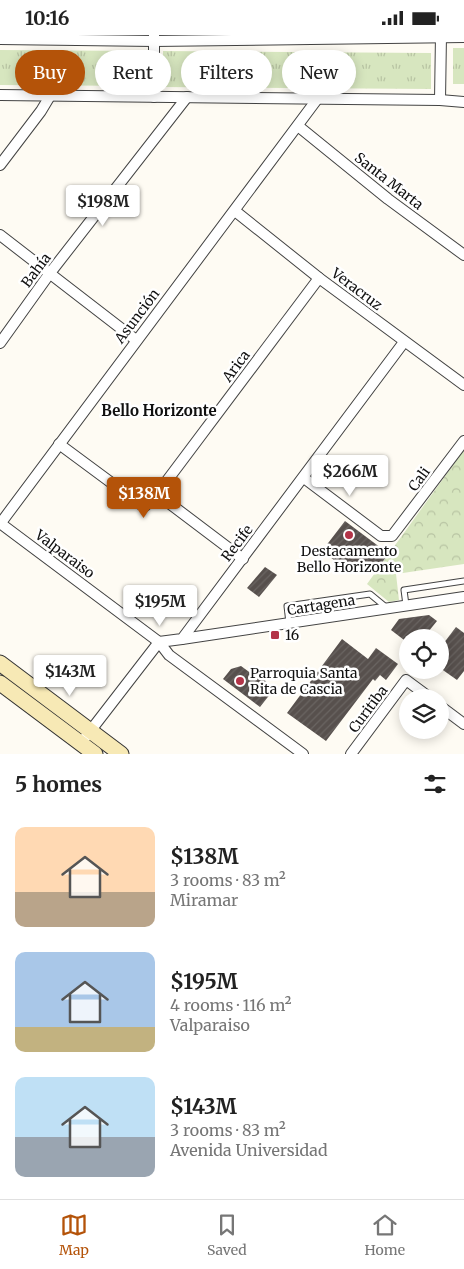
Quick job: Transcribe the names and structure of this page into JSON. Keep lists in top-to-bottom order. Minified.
{"streets":{"street":["Santa Marta","Bahía","Veracruz","Asunción","Arica","Cali","Recife","Valparaiso","Cartagena","Curitiba"]},"crossings":[["Santa Marta","Asunción"],["Veracruz","Asunción"],["Veracruz","Arica"],["Veracruz","Recife"],["Asunción","Valparaiso"],["Cali","Recife"],["Recife","Cartagena"]],"districts":["Bello Horizonte"],"places":{"other":["Destacamento Bello Horizonte","Parroquia Santa Rita de Cascia"],"transit":["16"]},"page":{"status":"10:16","chip":["Buy","Rent","Filters","New"],"price":["$198M","$266M","$138M","$195M","$143M"],"heading":"5 homes","list":[{"name":"$138M","note":"3 rooms · 83 m² · Miramar"},{"name":"$195M","note":"4 rooms · 116 m² · Valparaiso"},{"name":"$143M","note":"3 rooms · 83 m² · Avenida Universidad"}],"tabs":["Map","Saved","Home"]}}
